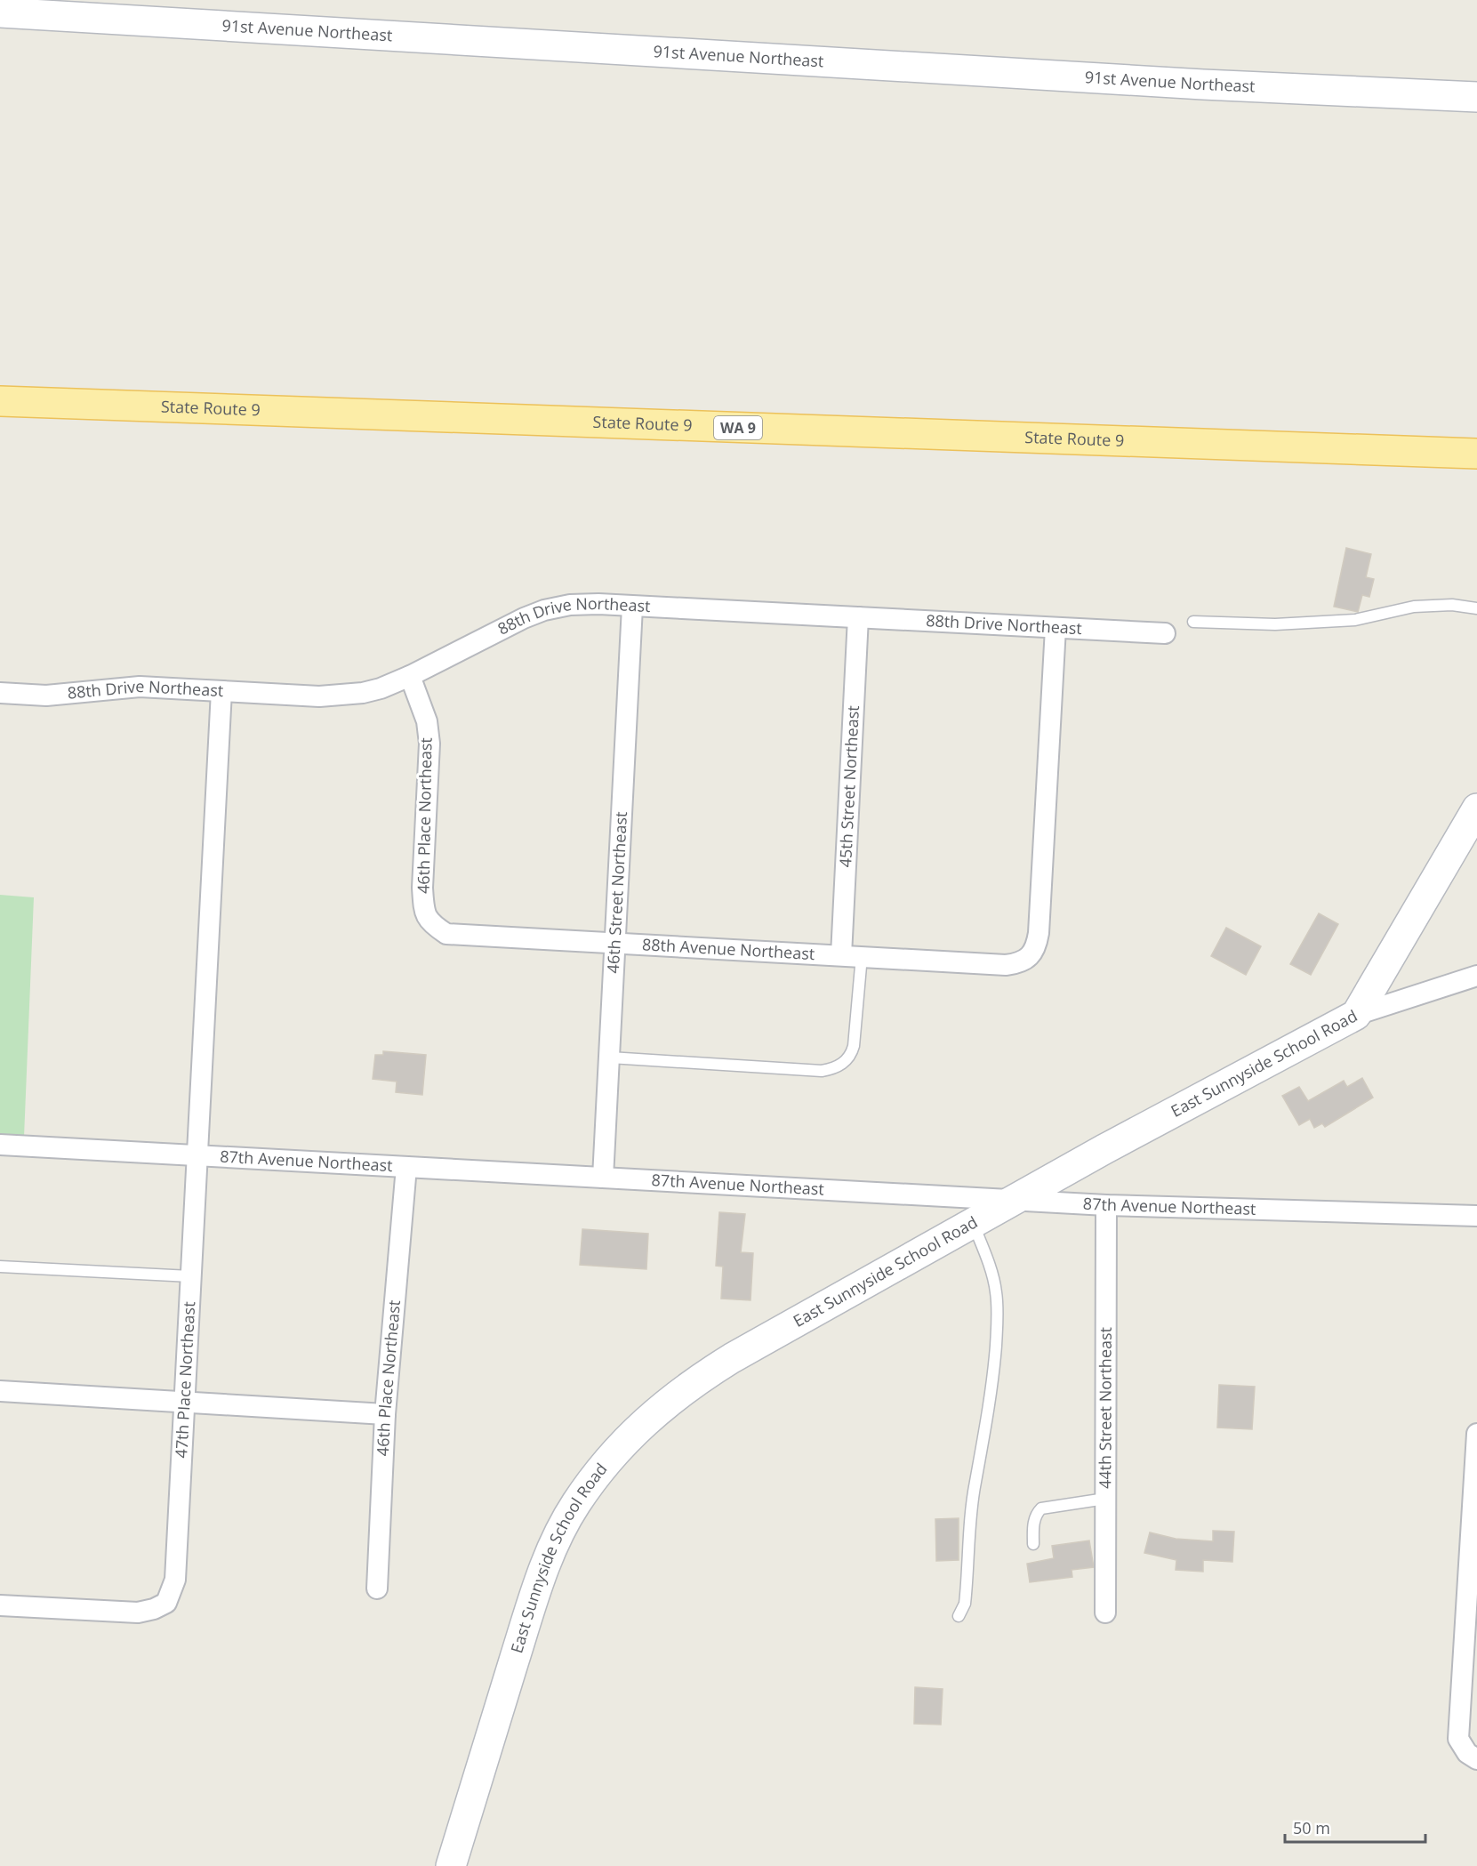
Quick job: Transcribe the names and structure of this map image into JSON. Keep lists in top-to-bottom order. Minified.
{"streets":{"main road":["State Route 9","WA 9"],"street":["91st Avenue Northeast","88th Drive Northeast","45th Street Northeast","46th Place Northeast","46th Street Northeast","88th Avenue Northeast","East Sunnyside School Road","87th Avenue Northeast","47th PIace Northeast","44th Street Northeast"]},"crossings":[["88th Drive Northeast","45th Street Northeast"],["88th Drive Northeast","46th Place Northeast"],["88th Drive Northeast","46th Street Northeast"],["88th Drive Northeast","88th Avenue Northeast"],["88th Drive Northeast","47th PIace Northeast"],["45th Street Northeast","88th Avenue Northeast"],["46th Place Northeast","88th Avenue Northeast"],["46th Place Northeast","87th Avenue Northeast"],["46th Street Northeast","88th Avenue Northeast"],["46th Street Northeast","87th Avenue Northeast"],["East Sunnyside School Road","87th Avenue Northeast"],["87th Avenue Northeast","47th PIace Northeast"],["87th Avenue Northeast","44th Street Northeast"]],"scale_bar":"50 m"}
